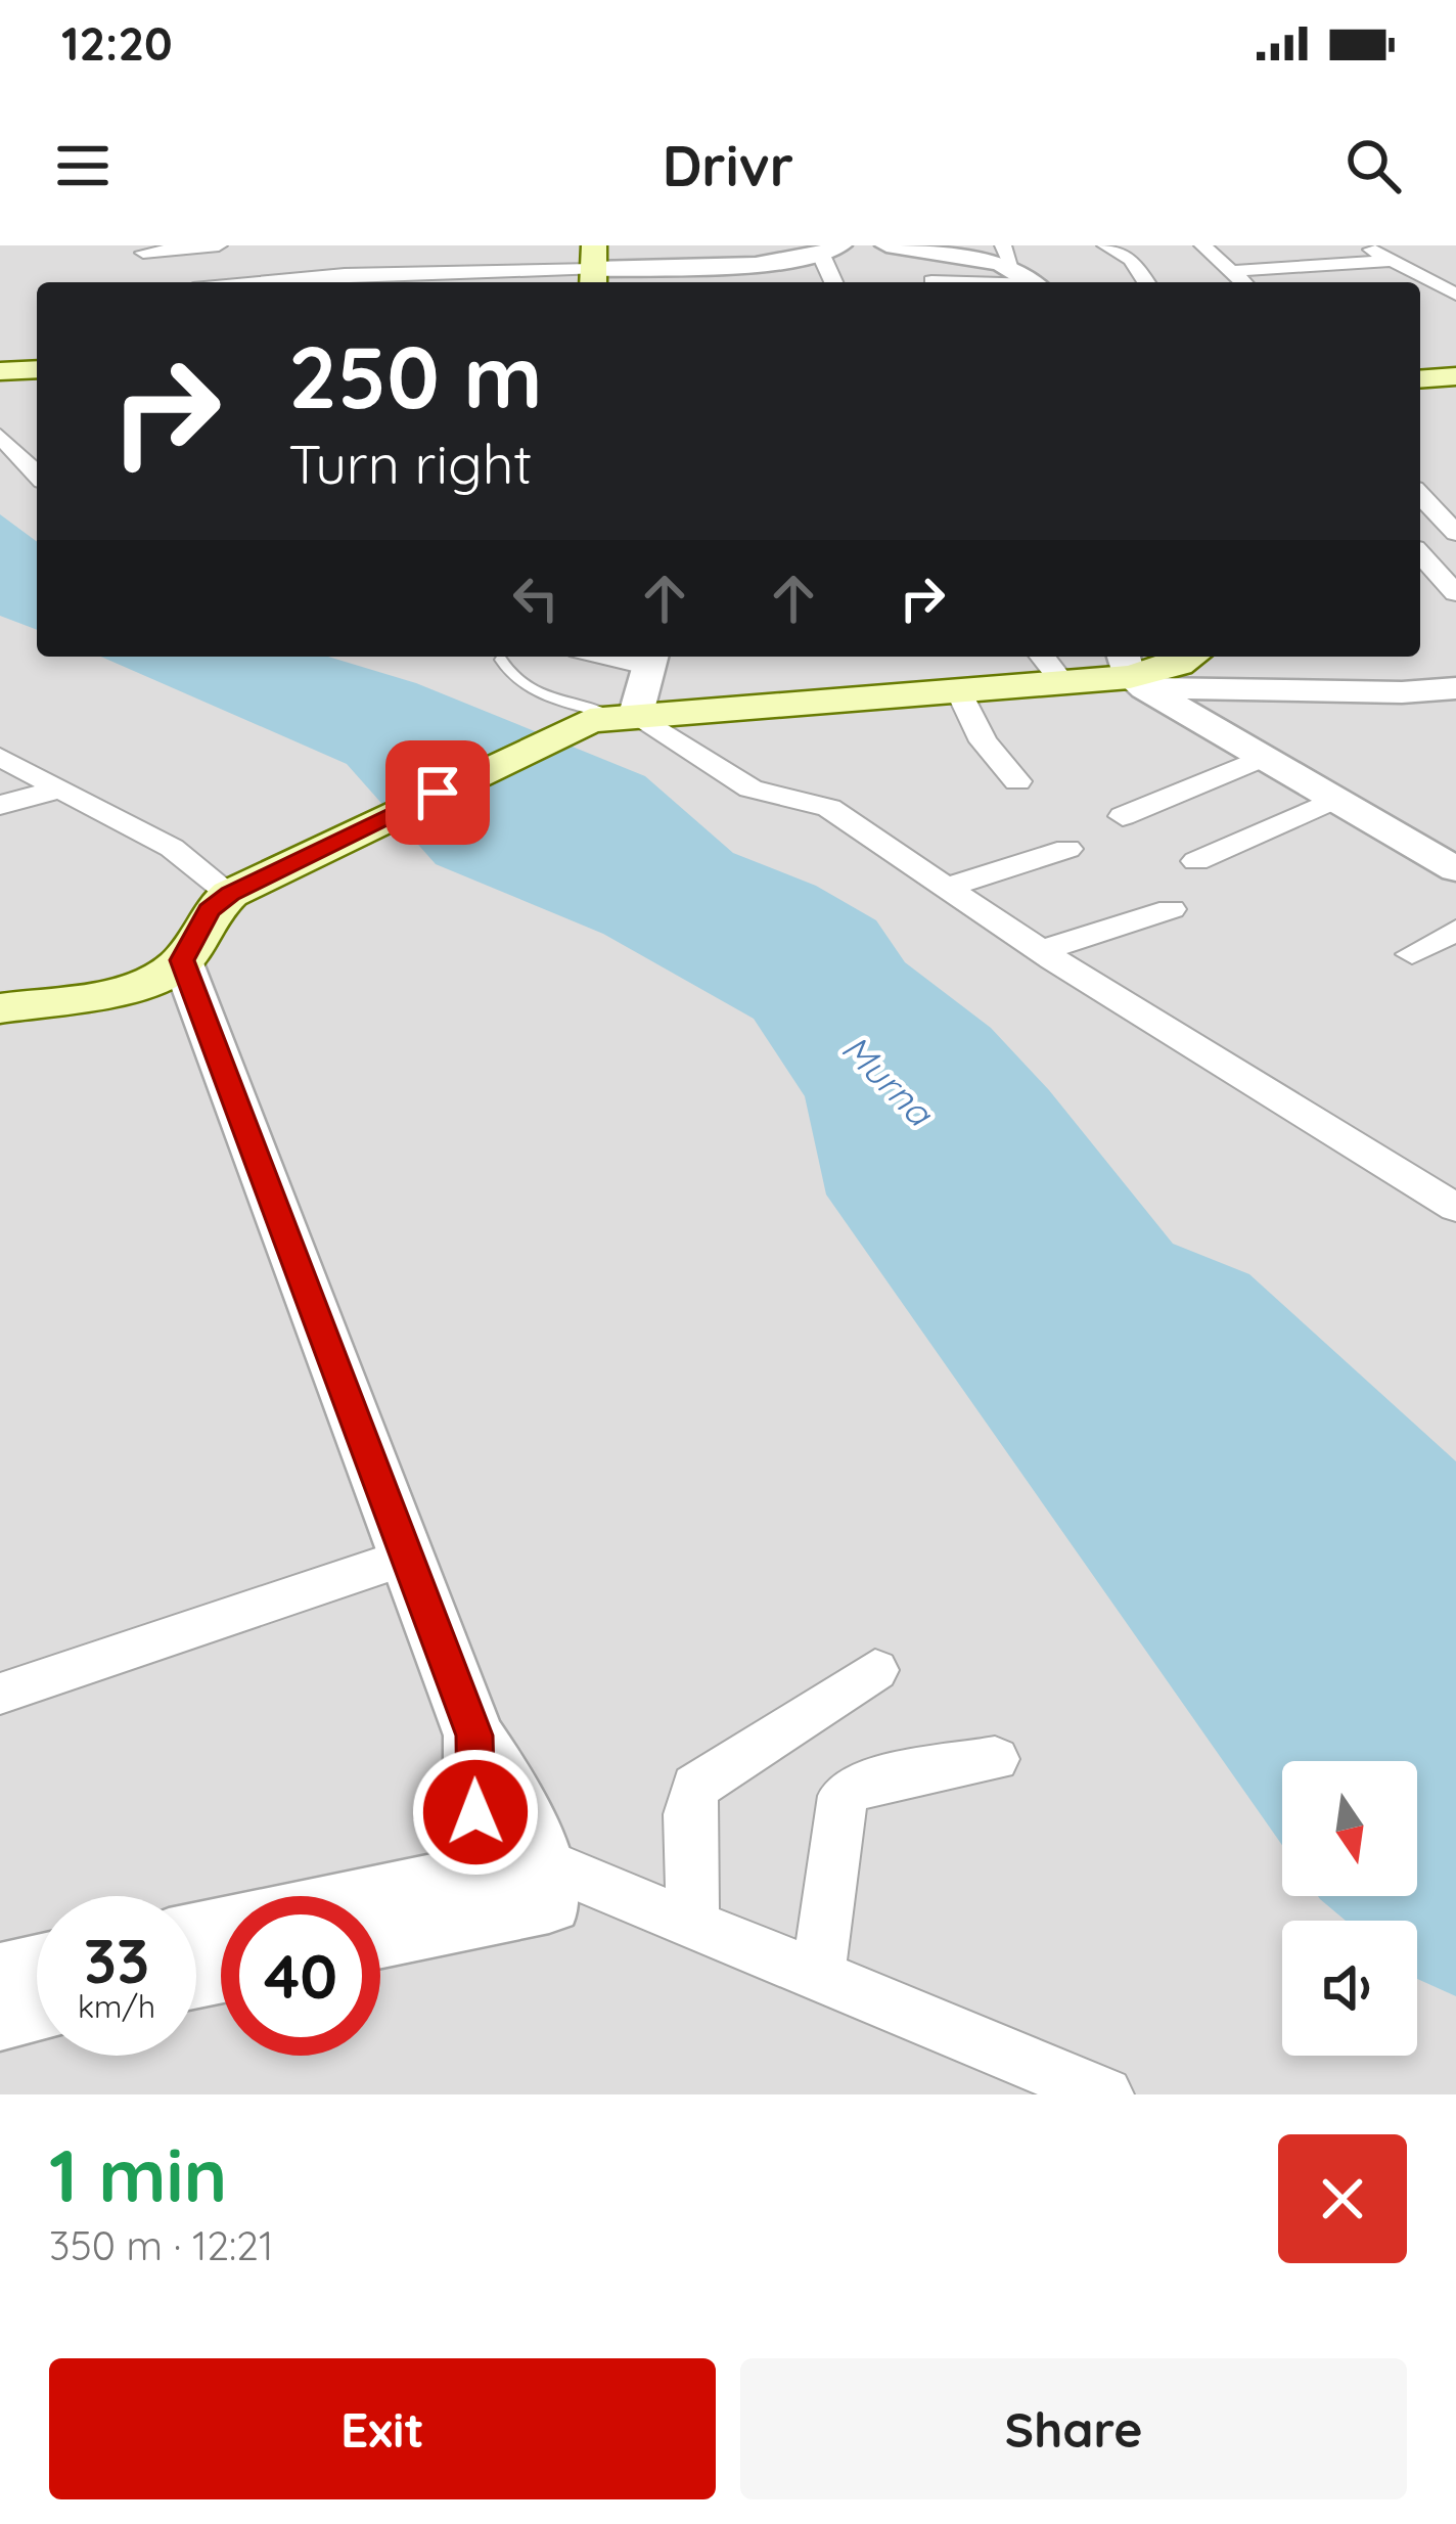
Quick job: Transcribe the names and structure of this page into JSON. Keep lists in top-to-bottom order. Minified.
{"water":["Murna"],"north":"bottom","page":{"status":"12:20","header":"Drivr","turn":["250 m","Turn right"],"speed":"33 km/h","limit":"40","heading":["1 min","350 m · 12:21"],"buttons":["Exit","Share"]}}
